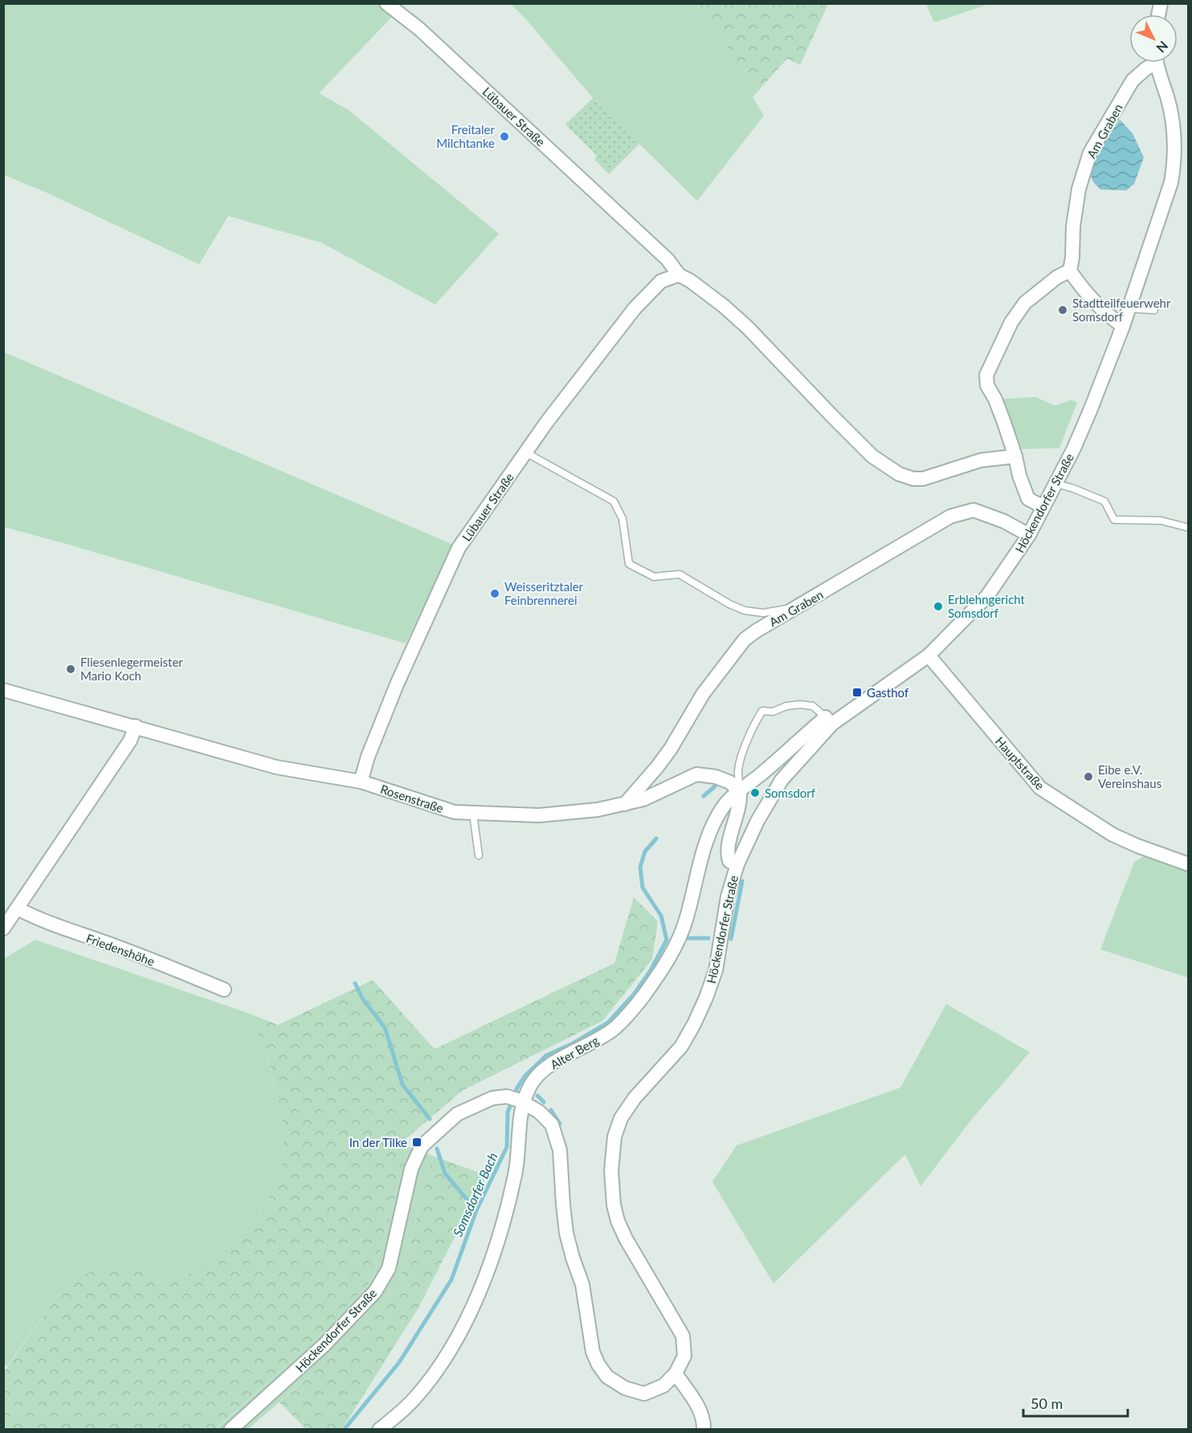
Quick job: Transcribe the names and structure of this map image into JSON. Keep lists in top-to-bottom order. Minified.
{"streets":{"street":["Lübauer Straße","Am Graben","Höckendorfer Straße","Hauptstraße","Rosenstraße","Friedenshöhe","Alter Berg"]},"crossings":[["Lübauer Straße","Rosenstraße"],["Am Graben","Höckendorfer Straße"],["Am Graben","Rosenstraße"],["Höckendorfer Straße","Hauptstraße"],["Höckendorfer Straße","Alter Berg"],["Rosenstraße","Alter Berg"]],"water":["Somsdorfer Bach"],"places":{"other":["Freitaler Milchtanke","Stadtteilfeuerwehr Somsdorf","Weisseritztaler Feinbrennerei","Erblehngericht Somsdorf","Fliesenlegermeister Mario Koch","Eibe e.V. Vereinshaus","Somsdorf"],"transit":["Gasthof","In der Tilke"]},"scale_bar":"50 m","north":"bottom right"}
